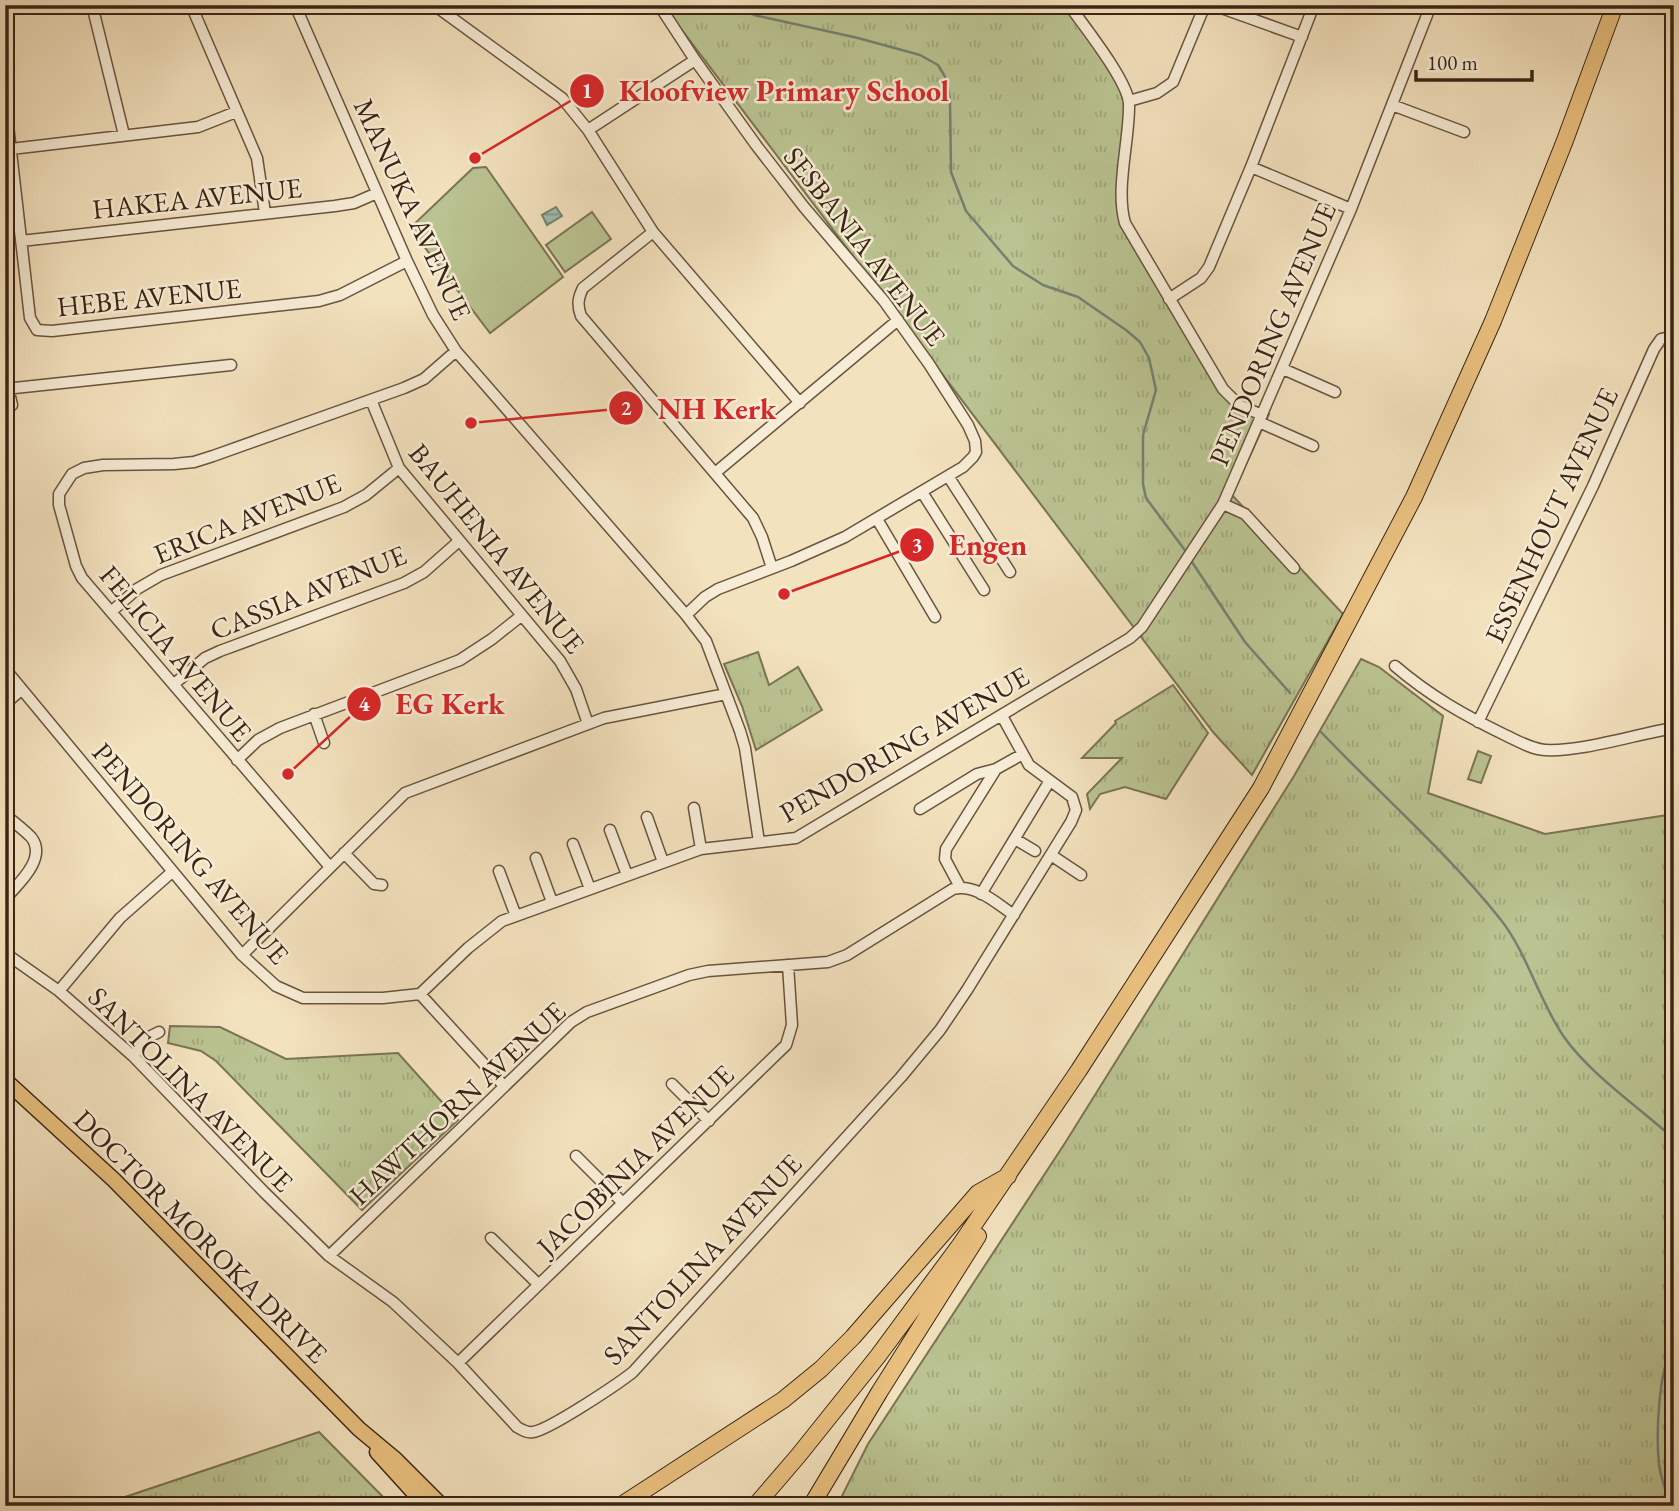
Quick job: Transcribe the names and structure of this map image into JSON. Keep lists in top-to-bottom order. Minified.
{"streets":{"main road":["DOCTOR MOROKA DRIVE"],"street":["HAKEA AVENUE","MANUKA AVENUE","SESBANIA AVENUE","HEBE AVENUE","PENDORING AVENUE","ESSENHOUT AVENUE","ERICA AVENUE","BAUHENIA AVENUE","CASSIA AVENUE","FELICIA AVENUE","SANTOLINA AVENUE","HAWTHORN AVENUE","JACOBINIA AVENUE"]},"crossings":[["HAKEA AVENUE","MANUKA AVENUE"],["HAKEA AVENUE","HEBE AVENUE"],["MANUKA AVENUE","HEBE AVENUE"],["MANUKA AVENUE","PENDORING AVENUE"],["MANUKA AVENUE","FELICIA AVENUE"],["PENDORING AVENUE","SANTOLINA AVENUE"],["ERICA AVENUE","BAUHENIA AVENUE"],["ERICA AVENUE","FELICIA AVENUE"],["BAUHENIA AVENUE","CASSIA AVENUE"],["BAUHENIA AVENUE","FELICIA AVENUE"],["CASSIA AVENUE","FELICIA AVENUE"],["SANTOLINA AVENUE","HAWTHORN AVENUE"],["SANTOLINA AVENUE","JACOBINIA AVENUE"],["HAWTHORN AVENUE","JACOBINIA AVENUE"]],"places":["Kloofview Primary School","NH Kerk","Engen","EG Kerk"],"scale_bar":"100 m"}
